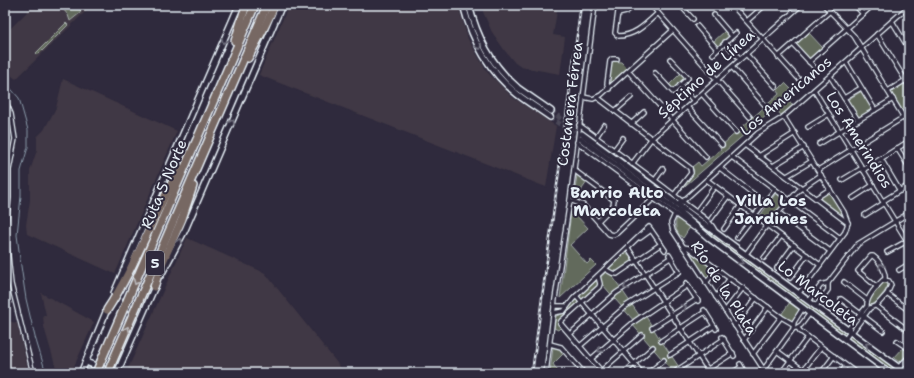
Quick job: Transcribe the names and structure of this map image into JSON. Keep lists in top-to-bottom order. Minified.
{"streets":{"highway":["Ruta 5 Norte","5"],"main road":["Lo Marcoleta"],"street":["Séptimo de Línea","Los Americanos","Costanera Férrea","Los Amerindios","Río de la Plata"]},"crossings":[["Séptimo de Línea","Lo Marcoleta"],["Los Americanos","Los Amerindios"],["Los Americanos","Lo Marcoleta"],["Costanera Férrea","Lo Marcoleta"],["Río de la Plata","Lo Marcoleta"]],"districts":["Barrio Alto Marcoleta","Villa Los Jardines"]}
